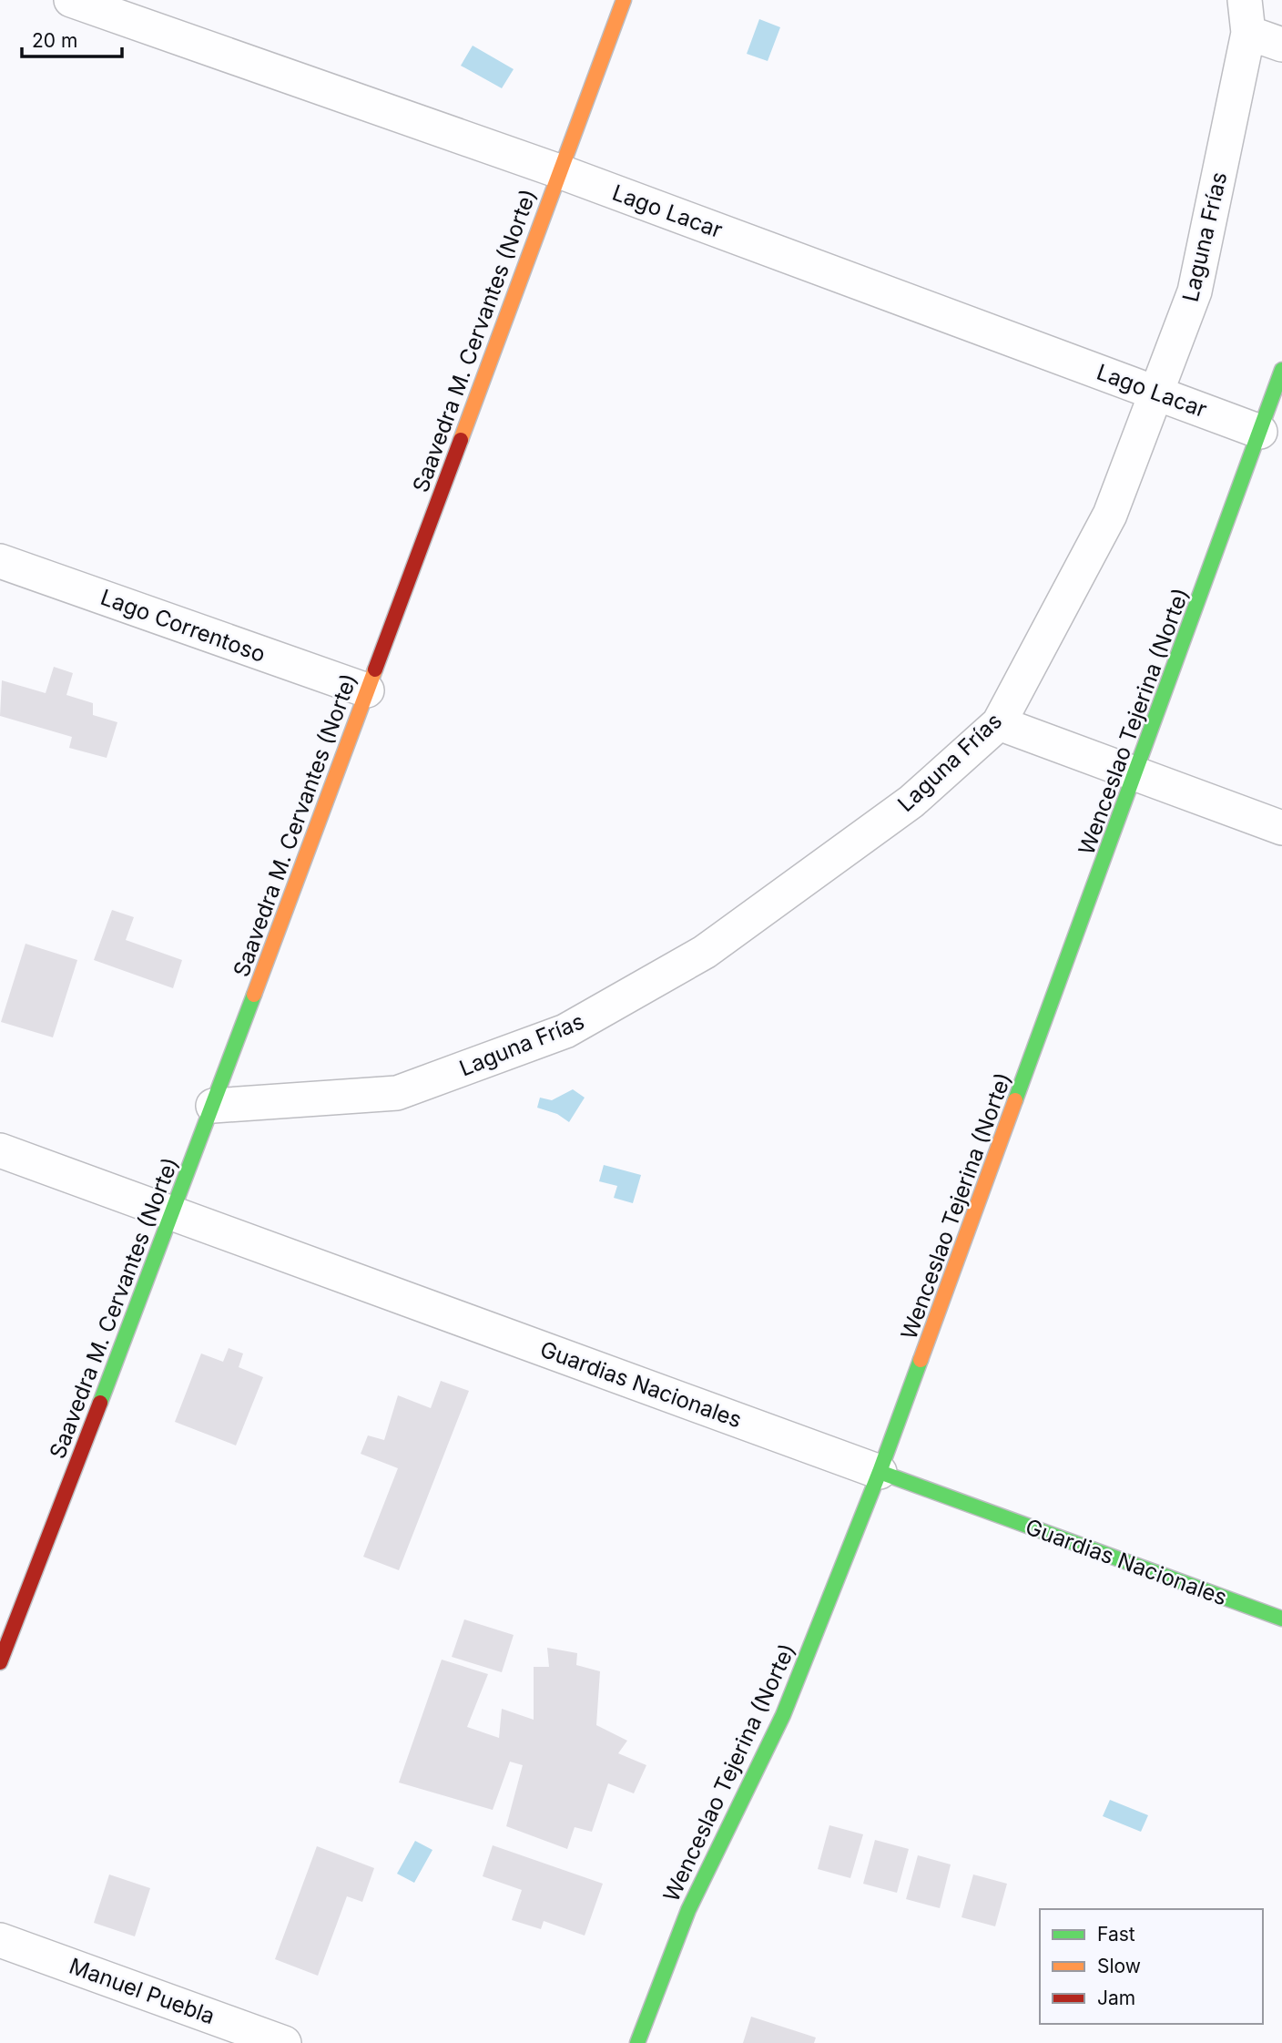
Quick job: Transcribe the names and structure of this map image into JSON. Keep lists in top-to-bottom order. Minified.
{"streets":{"main road":["Saavedra M. Cervantes (Norte)","Wenceslao Tejerina (Norte)","Guardias Nacionales"],"street":["Lago Lacar","Laguna Frías","Lago Correntoso","Manuel Puebla"]},"crossings":[["Lago Lacar","Laguna Frías"],["Lago Lacar","Saavedra M. Cervantes (Norte)"],["Lago Lacar","Wenceslao Tejerina (Norte)"],["Laguna Frías","Saavedra M. Cervantes (Norte)"],["Saavedra M. Cervantes (Norte)","Lago Correntoso"],["Saavedra M. Cervantes (Norte)","Guardias Nacionales"],["Wenceslao Tejerina (Norte)","Guardias Nacionales"]],"legend":["Fast","Slow","Jam"],"scale_bar":"20 m"}
